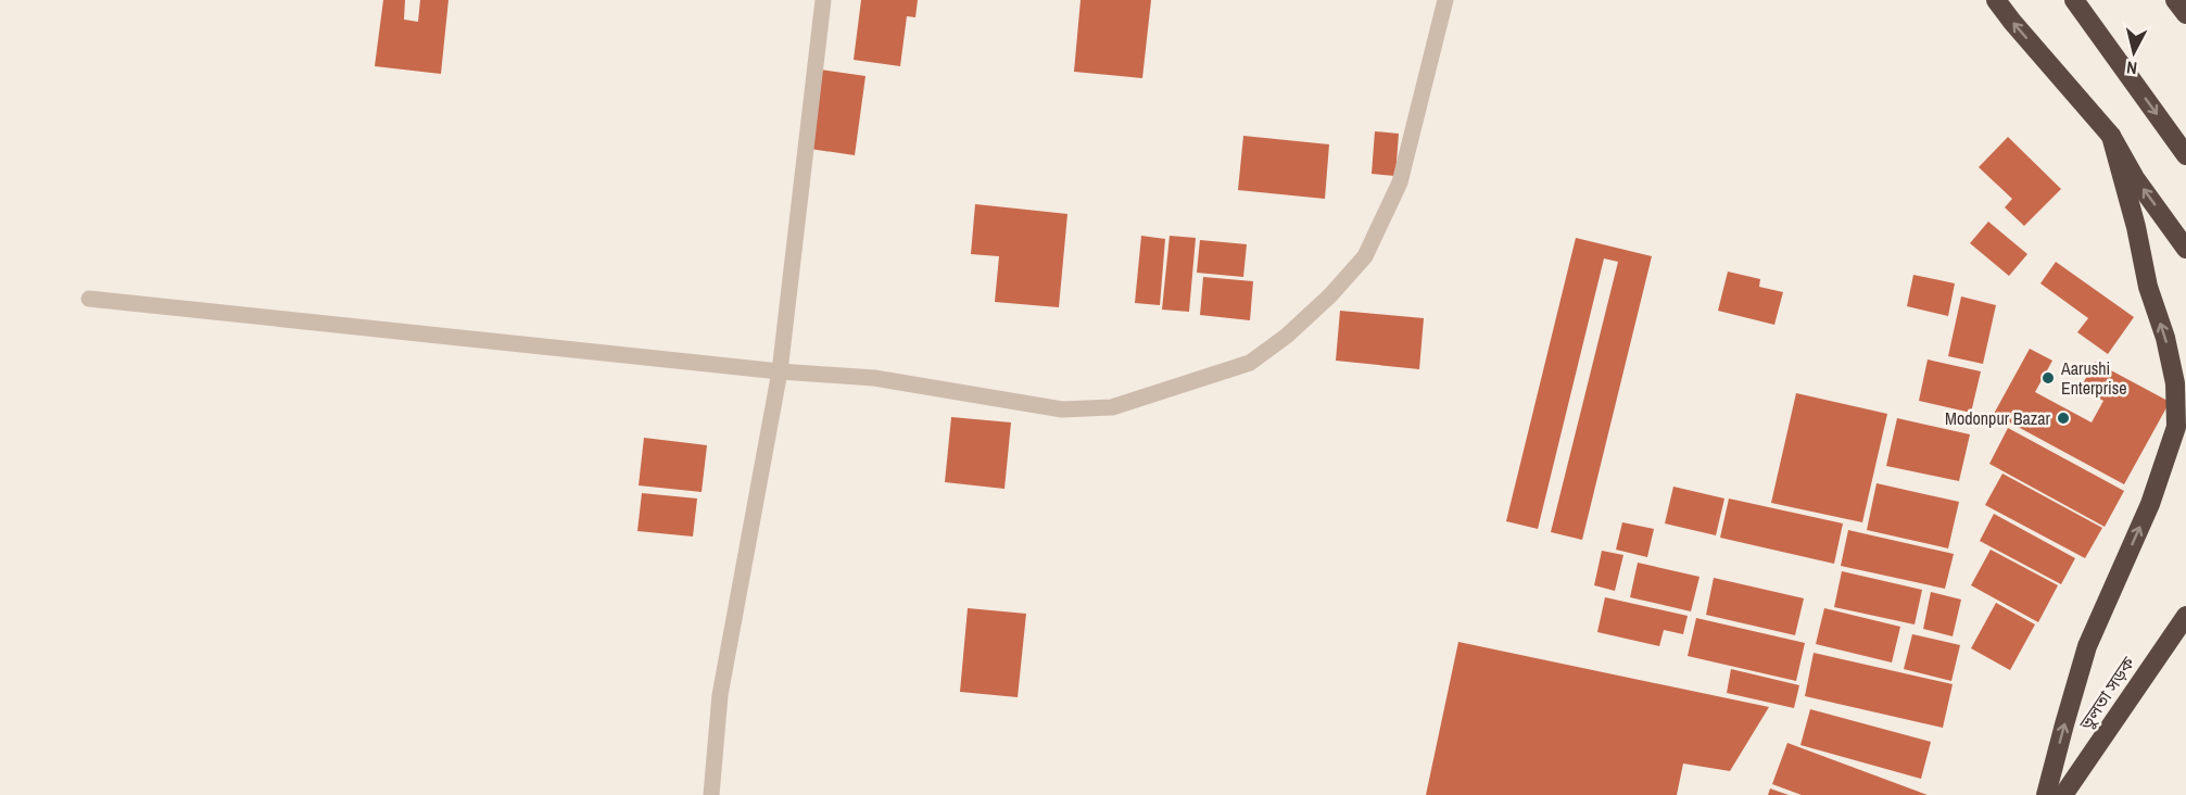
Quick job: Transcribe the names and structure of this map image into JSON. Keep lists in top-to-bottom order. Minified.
{"streets":{"highway":["ভুলতা সড়ক"]},"places":["Aarushi Enterprise","Modonpur Bazar"],"north":"bottom"}
